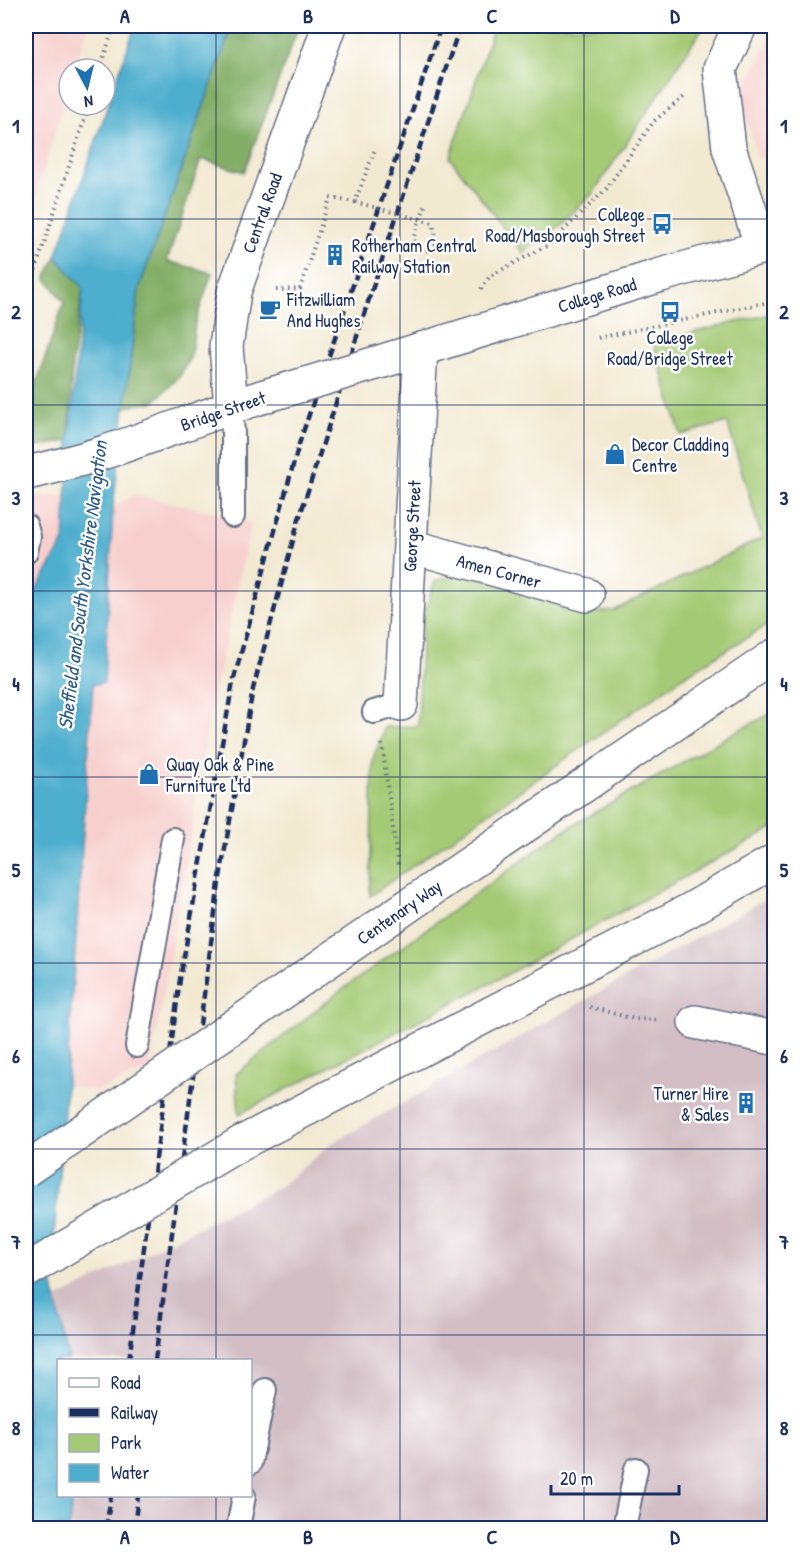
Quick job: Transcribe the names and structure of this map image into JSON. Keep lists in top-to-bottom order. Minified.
{"streets":{"street":["Central Road","College Road","Bridge Street","George Street","Amen Corner","Centenary Way"]},"crossings":[["Central Road","Bridge Street"],["College Road","Bridge Street"],["College Road","George Street"],["Bridge Street","George Street"],["George Street","Amen Corner"]],"water":["Sheffield and South Yorkshire Navigation"],"places":{"bus stop":["College Road/Masborough Street","College Road/Bridge Street"],"building":["Rotherham Central Railway Station","Turner Hire & Sales"],"cafe":["Fitzwilliam And Hughes"],"shop":["Decor Cladding Centre","Quay Oak & Pine Furniture Ltd"]},"legend":["Road","Railway","Park","Water"],"scale_bar":"20 m","north":"bottom","grid":{"columns":["A","B","C","D"],"rows":["1","2","3","4","5","6","7","8"]}}
